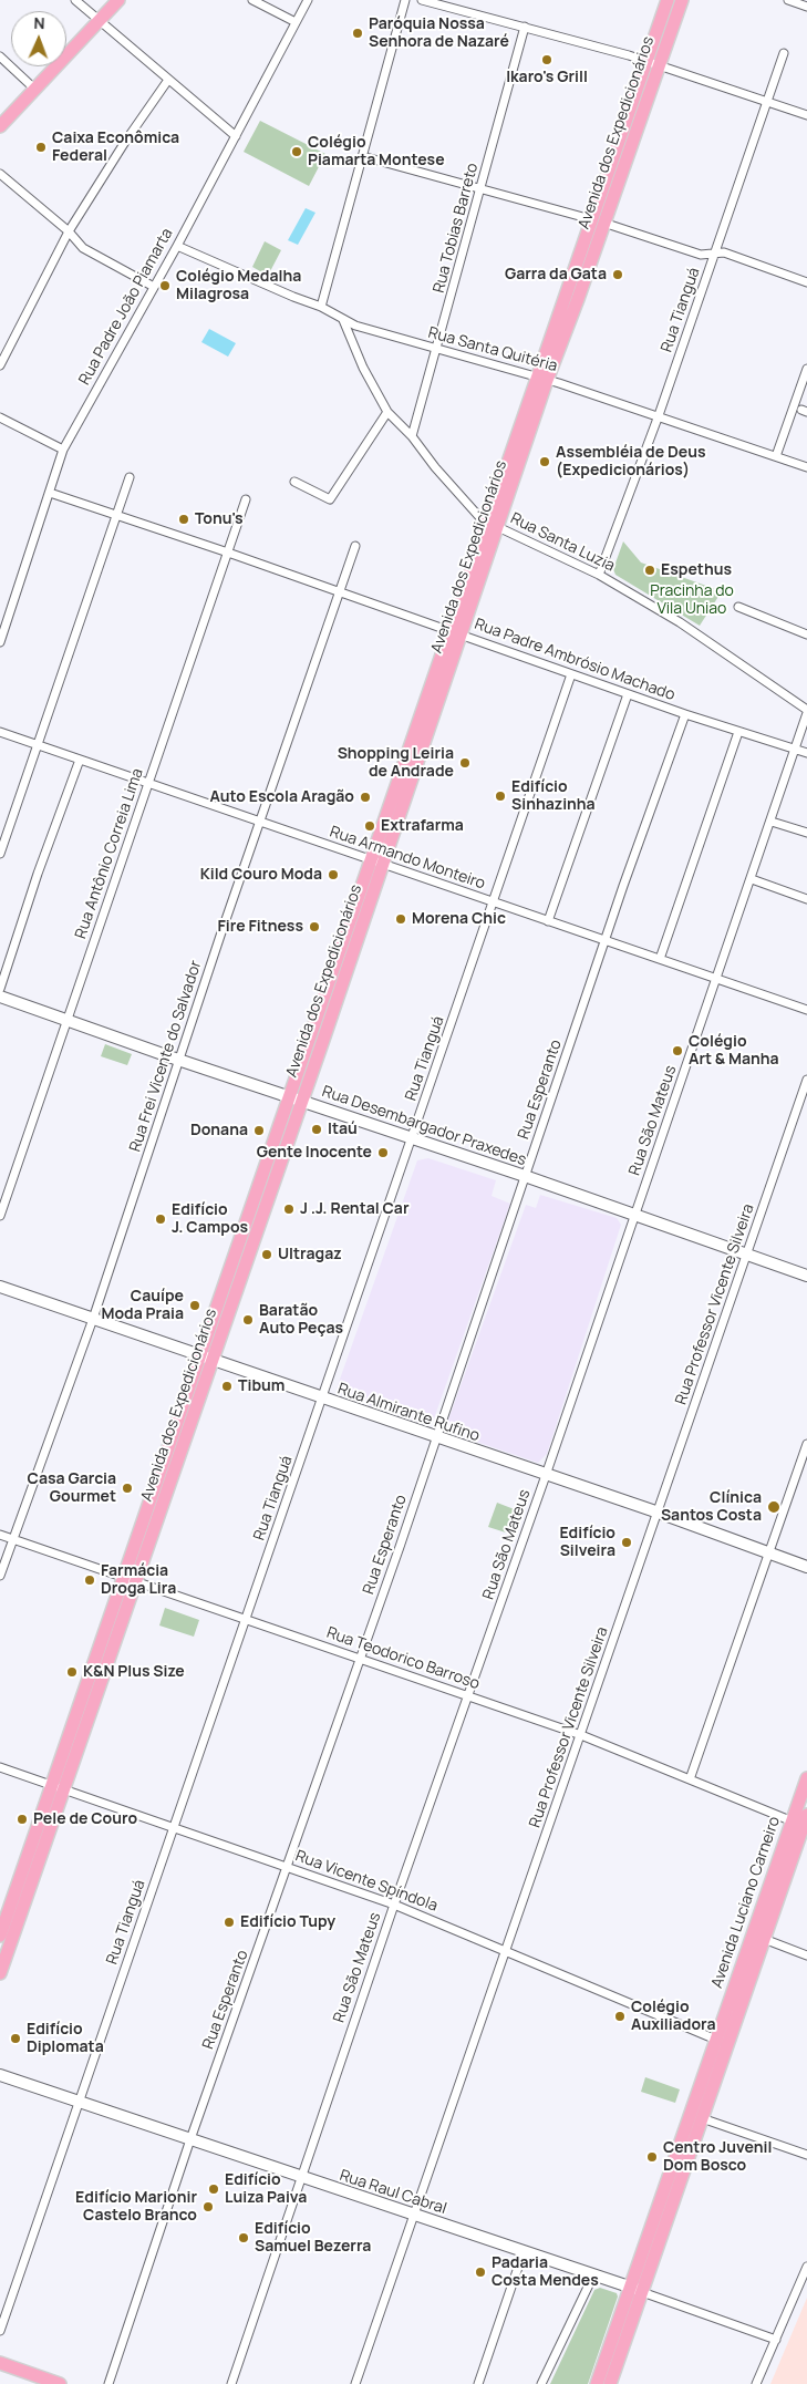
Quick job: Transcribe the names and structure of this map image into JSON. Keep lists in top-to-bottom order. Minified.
{"streets":{"main road":["Avenida dos Expedicionários","Avenida Luciano Carneiro"],"street":["Rua Tobias Barreto","Rua Padre João Piamarta","Rua Tianguá","Rua Santa Quitéria","Rua Santa Luzia","Rua Padre Ambrósio Machado","Rua Antônio Correia Lima","Rua Armando Monteiro","Rua Frei Vicente do Salvador","Rua Esperanto","Rua São Mateus","Rua Desembargador Praxedes","Rua Professor Vicente Silveira","Rua Almirante Rufino","Rua Teodorico Barroso","Rua Vicente Spíndola","Rua Raul Cabral"]},"crossings":[["Avenida dos Expedicionários","Rua Santa Quitéria"],["Avenida dos Expedicionários","Rua Santa Luzia"],["Avenida dos Expedicionários","Rua Padre Ambrósio Machado"],["Avenida dos Expedicionários","Rua Armando Monteiro"],["Avenida dos Expedicionários","Rua Desembargador Praxedes"],["Avenida dos Expedicionários","Rua Almirante Rufino"],["Avenida dos Expedicionários","Rua Teodorico Barroso"],["Avenida dos Expedicionários","Rua Vicente Spíndola"],["Rua Tobias Barreto","Rua Santa Quitéria"],["Rua Tobias Barreto","Rua Santa Luzia"],["Rua Padre João Piamarta","Rua Santa Quitéria"],["Rua Padre João Piamarta","Rua Padre Ambrósio Machado"],["Rua Tianguá","Rua Santa Quitéria"],["Rua Tianguá","Rua Santa Luzia"],["Rua Tianguá","Rua Padre Ambrósio Machado"],["Rua Tianguá","Rua Armando Monteiro"],["Rua Tianguá","Rua Desembargador Praxedes"],["Rua Tianguá","Rua Almirante Rufino"],["Rua Tianguá","Rua Teodorico Barroso"],["Rua Tianguá","Rua Vicente Spíndola"],["Rua Tianguá","Rua Raul Cabral"],["Rua Santa Quitéria","Rua Santa Luzia"],["Rua Santa Luzia","Rua São Mateus"],["Rua Padre Ambrósio Machado","Rua Antônio Correia Lima"],["Rua Padre Ambrósio Machado","Rua Frei Vicente do Salvador"],["Rua Padre Ambrósio Machado","Rua Esperanto"],["Rua Padre Ambrósio Machado","Rua São Mateus"],["Rua Antônio Correia Lima","Rua Armando Monteiro"],["Rua Antônio Correia Lima","Rua Desembargador Praxedes"],["Rua Armando Monteiro","Rua Frei Vicente do Salvador"],["Rua Armando Monteiro","Rua Esperanto"],["Rua Armando Monteiro","Rua São Mateus"],["Rua Frei Vicente do Salvador","Rua Desembargador Praxedes"],["Rua Frei Vicente do Salvador","Rua Almirante Rufino"],["Rua Frei Vicente do Salvador","Rua Teodorico Barroso"],["Rua Esperanto","Rua Desembargador Praxedes"],["Rua Esperanto","Rua Almirante Rufino"],["Rua Esperanto","Rua Teodorico Barroso"],["Rua Esperanto","Rua Vicente Spíndola"],["Rua Esperanto","Rua Raul Cabral"],["Rua São Mateus","Rua Desembargador Praxedes"],["Rua São Mateus","Rua Almirante Rufino"],["Rua São Mateus","Rua Teodorico Barroso"],["Rua São Mateus","Rua Vicente Spíndola"],["Rua São Mateus","Rua Raul Cabral"],["Rua Desembargador Praxedes","Rua Professor Vicente Silveira"],["Rua Professor Vicente Silveira","Rua Almirante Rufino"],["Rua Professor Vicente Silveira","Rua Teodorico Barroso"],["Rua Professor Vicente Silveira","Rua Vicente Spíndola"],["Rua Professor Vicente Silveira","Rua Raul Cabral"],["Rua Teodorico Barroso","Avenida Luciano Carneiro"],["Rua Vicente Spíndola","Avenida Luciano Carneiro"],["Avenida Luciano Carneiro","Rua Raul Cabral"]],"parks":["Pracinha do Vila Uniao"],"places":["Paróquia Nossa Senhora de Nazaré","Ikaro's Grill","Caixa Econômica Federal","Colégio Piamarta Montese","Garra da Gata","Colégio Medalha Milagrosa","Assembléia de Deus (Expedicionários)","Tonu's","Espethus","Shopping Leiria de Andrade","Edifício Sinhazinha","Auto Escola Aragão","Extrafarma","Kild Couro Moda","Morena Chic","Fire Fitness","Colégio Art & Manha","Itaú","Donana","Gente Inocente","J .J. Rental Car","Edifício J. Campos","Ultragaz","Cauípe Moda Praia","Baratão Auto Peças","Tibum","Casa Garcia Gourmet","Clínica Santos Costa","Edifício Silveira","Farmácia Droga Lira","K&N Plus Size","Pele de Couro","Edifício Tupy","Colégio Auxiliadora","Edifício Diplomata","Centro Juvenil Dom Bosco","Edifício Luiza Paiva","Edifício Marionir Castelo Branco","Edifício Samuel Bezerra","Padaria Costa Mendes"],"north":"top"}
